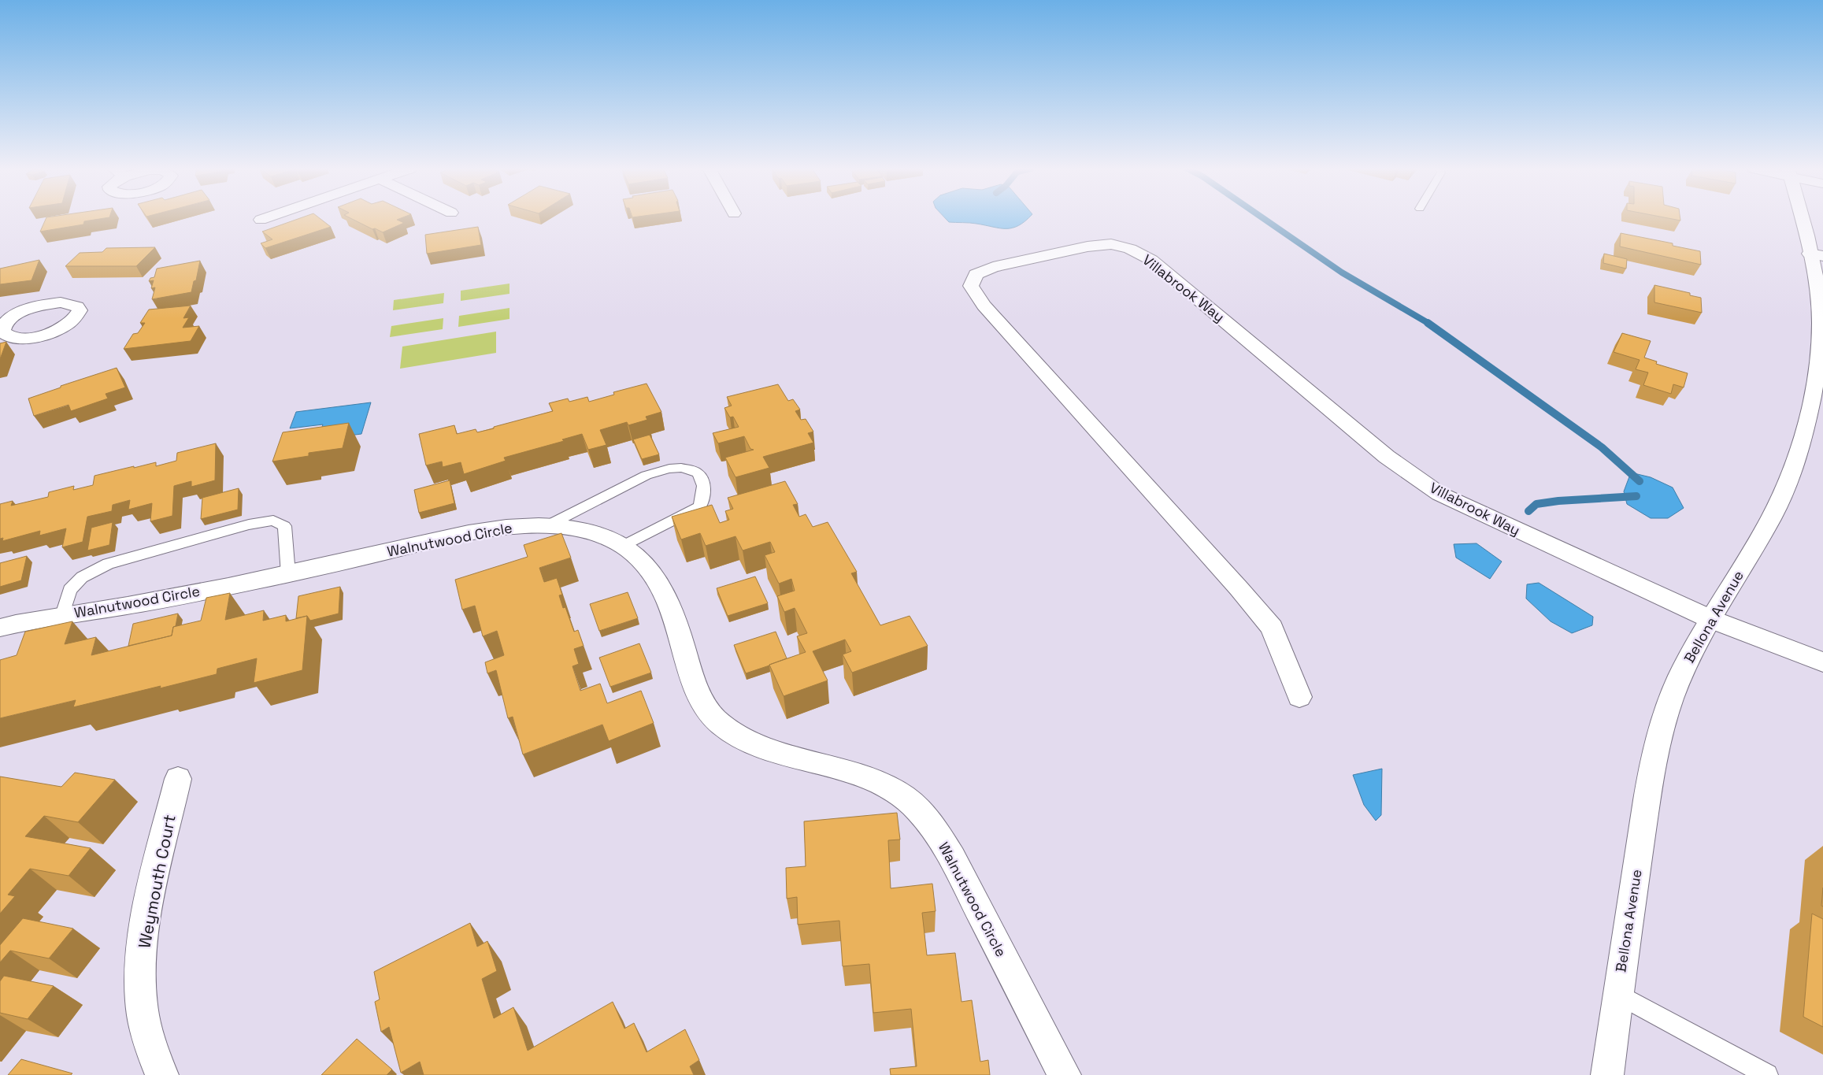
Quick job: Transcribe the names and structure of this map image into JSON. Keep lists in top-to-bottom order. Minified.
{"streets":{"street":["Villabrook Way","Walnutwood Circle","Bellona Avenue","Weymouth Court"]},"crossings":[["Villabrook Way","Bellona Avenue"]]}
